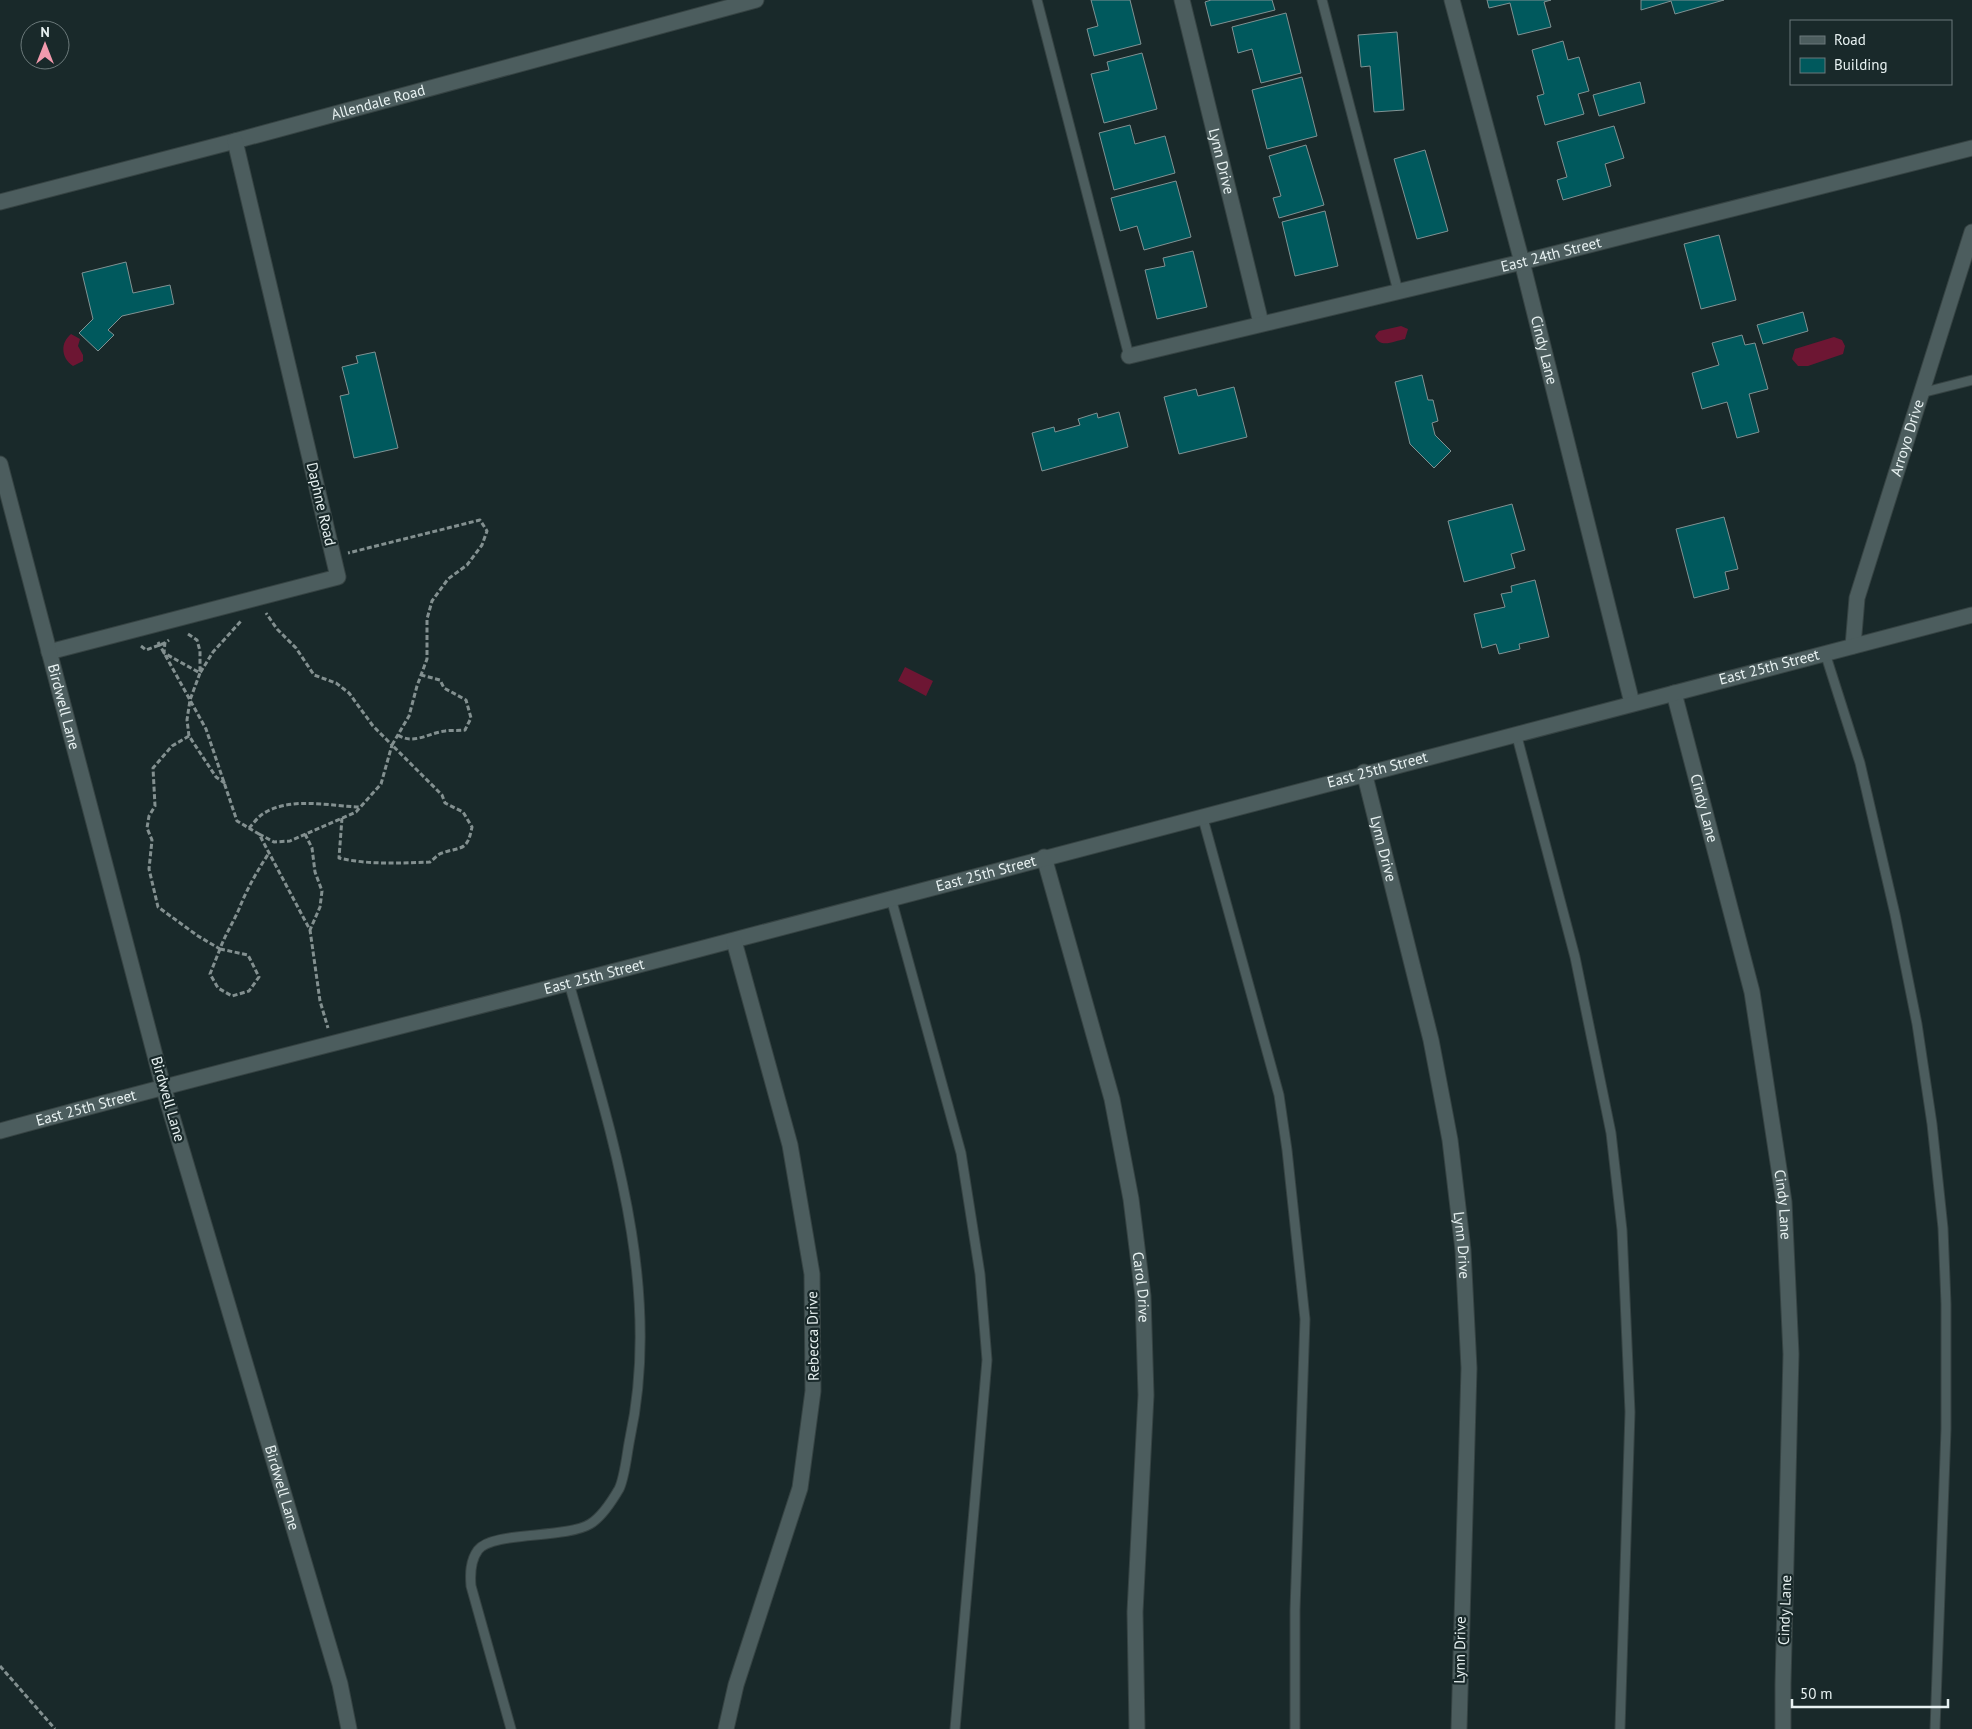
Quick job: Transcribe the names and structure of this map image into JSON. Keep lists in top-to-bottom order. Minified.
{"streets":{"street":["Allendale Road","Lynn Drive","East 24th Street","Cindy Lane","Arroyo Drive","Daphne Road","East 25th Street","Birdwell Lane","Carol Drive","Rebecca Drive"]},"crossings":[["Allendale Road","Daphne Road"],["Lynn Drive","East 24th Street"],["Lynn Drive","East 25th Street"],["East 24th Street","Cindy Lane"],["Cindy Lane","East 25th Street"],["Arroyo Drive","East 25th Street"],["Daphne Road","Birdwell Lane"],["East 25th Street","Birdwell Lane"],["East 25th Street","Carol Drive"],["East 25th Street","Rebecca Drive"]],"legend":["Road","Building"],"scale_bar":"50 m","north":"top"}
